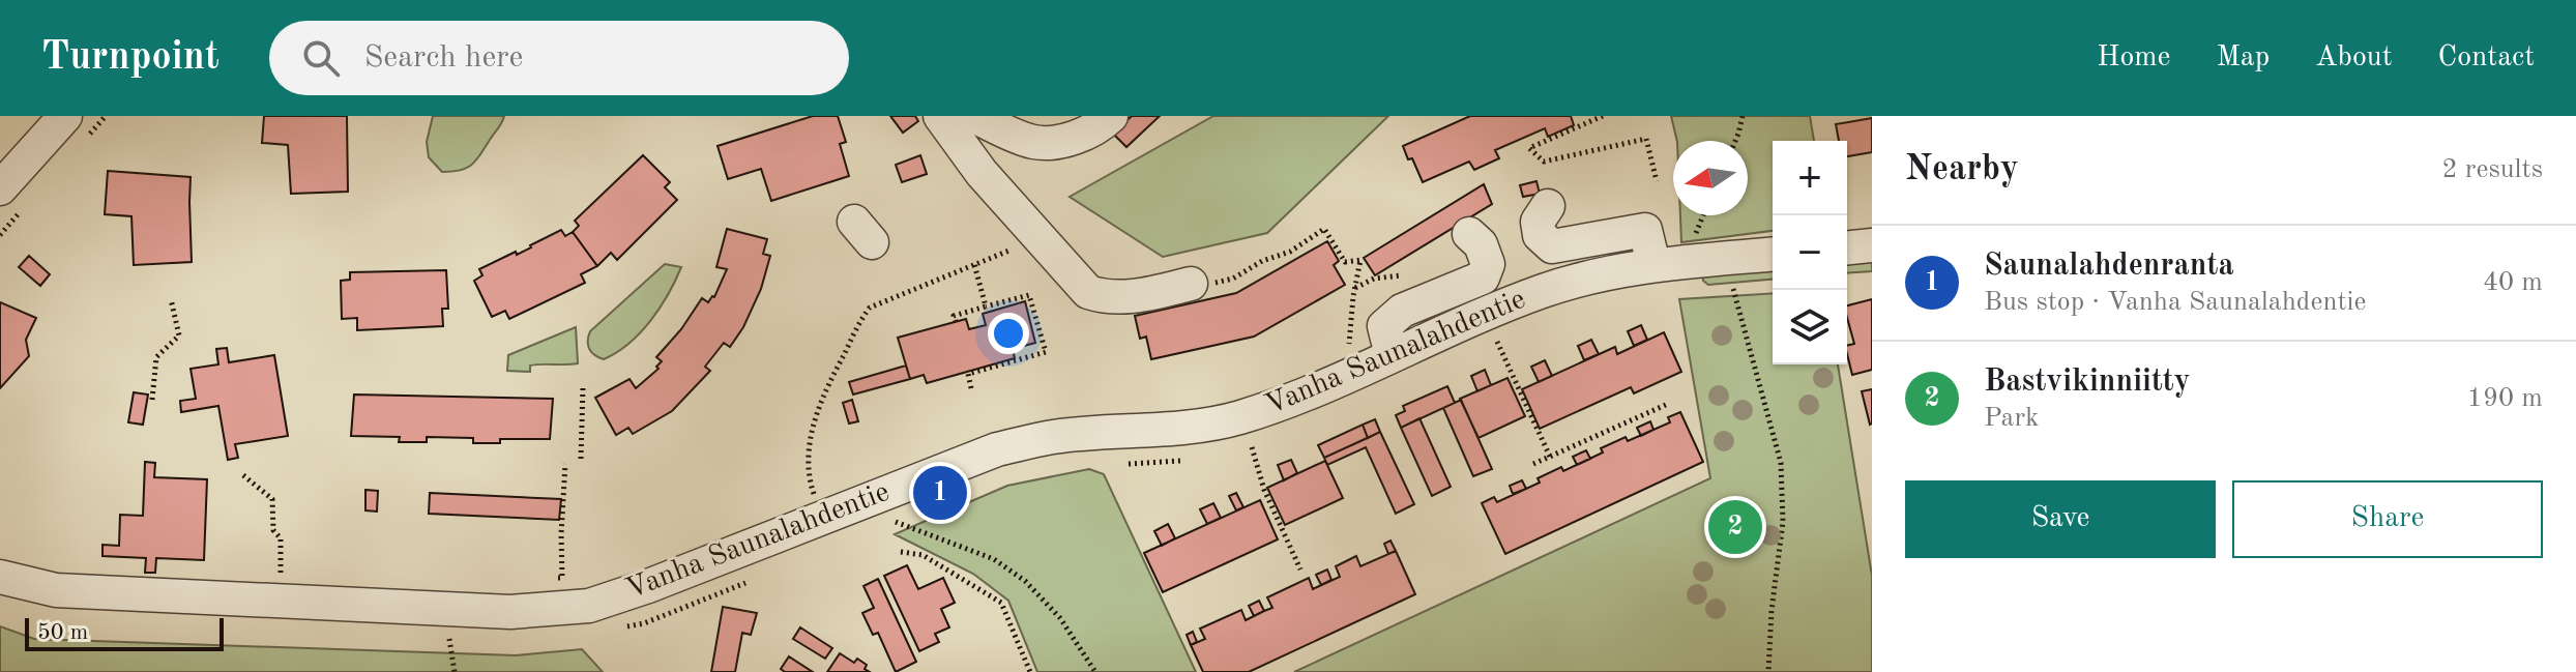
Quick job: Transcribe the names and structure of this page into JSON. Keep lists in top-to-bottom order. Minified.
{"streets":{"street":["Vanha Saunalahdentie"]},"scale_bar":"50 m","north":"left","page":{"header":"Turnpoint","search":"Search here","nav":["Home","Map","About","Contact"],"heading":["Nearby","2 results"],"map_buttons":["+","−"],"list":[{"mark":"1","name":"Saunalahdenranta","note":"Bus stop · Vanha Saunalahdentie","value":"40 m"},{"mark":"2","name":"Bastvikinniitty","note":"Park","value":"190 m"}],"buttons":["Save","Share"],"pins":["1","2"],"scale":"50 m"}}
